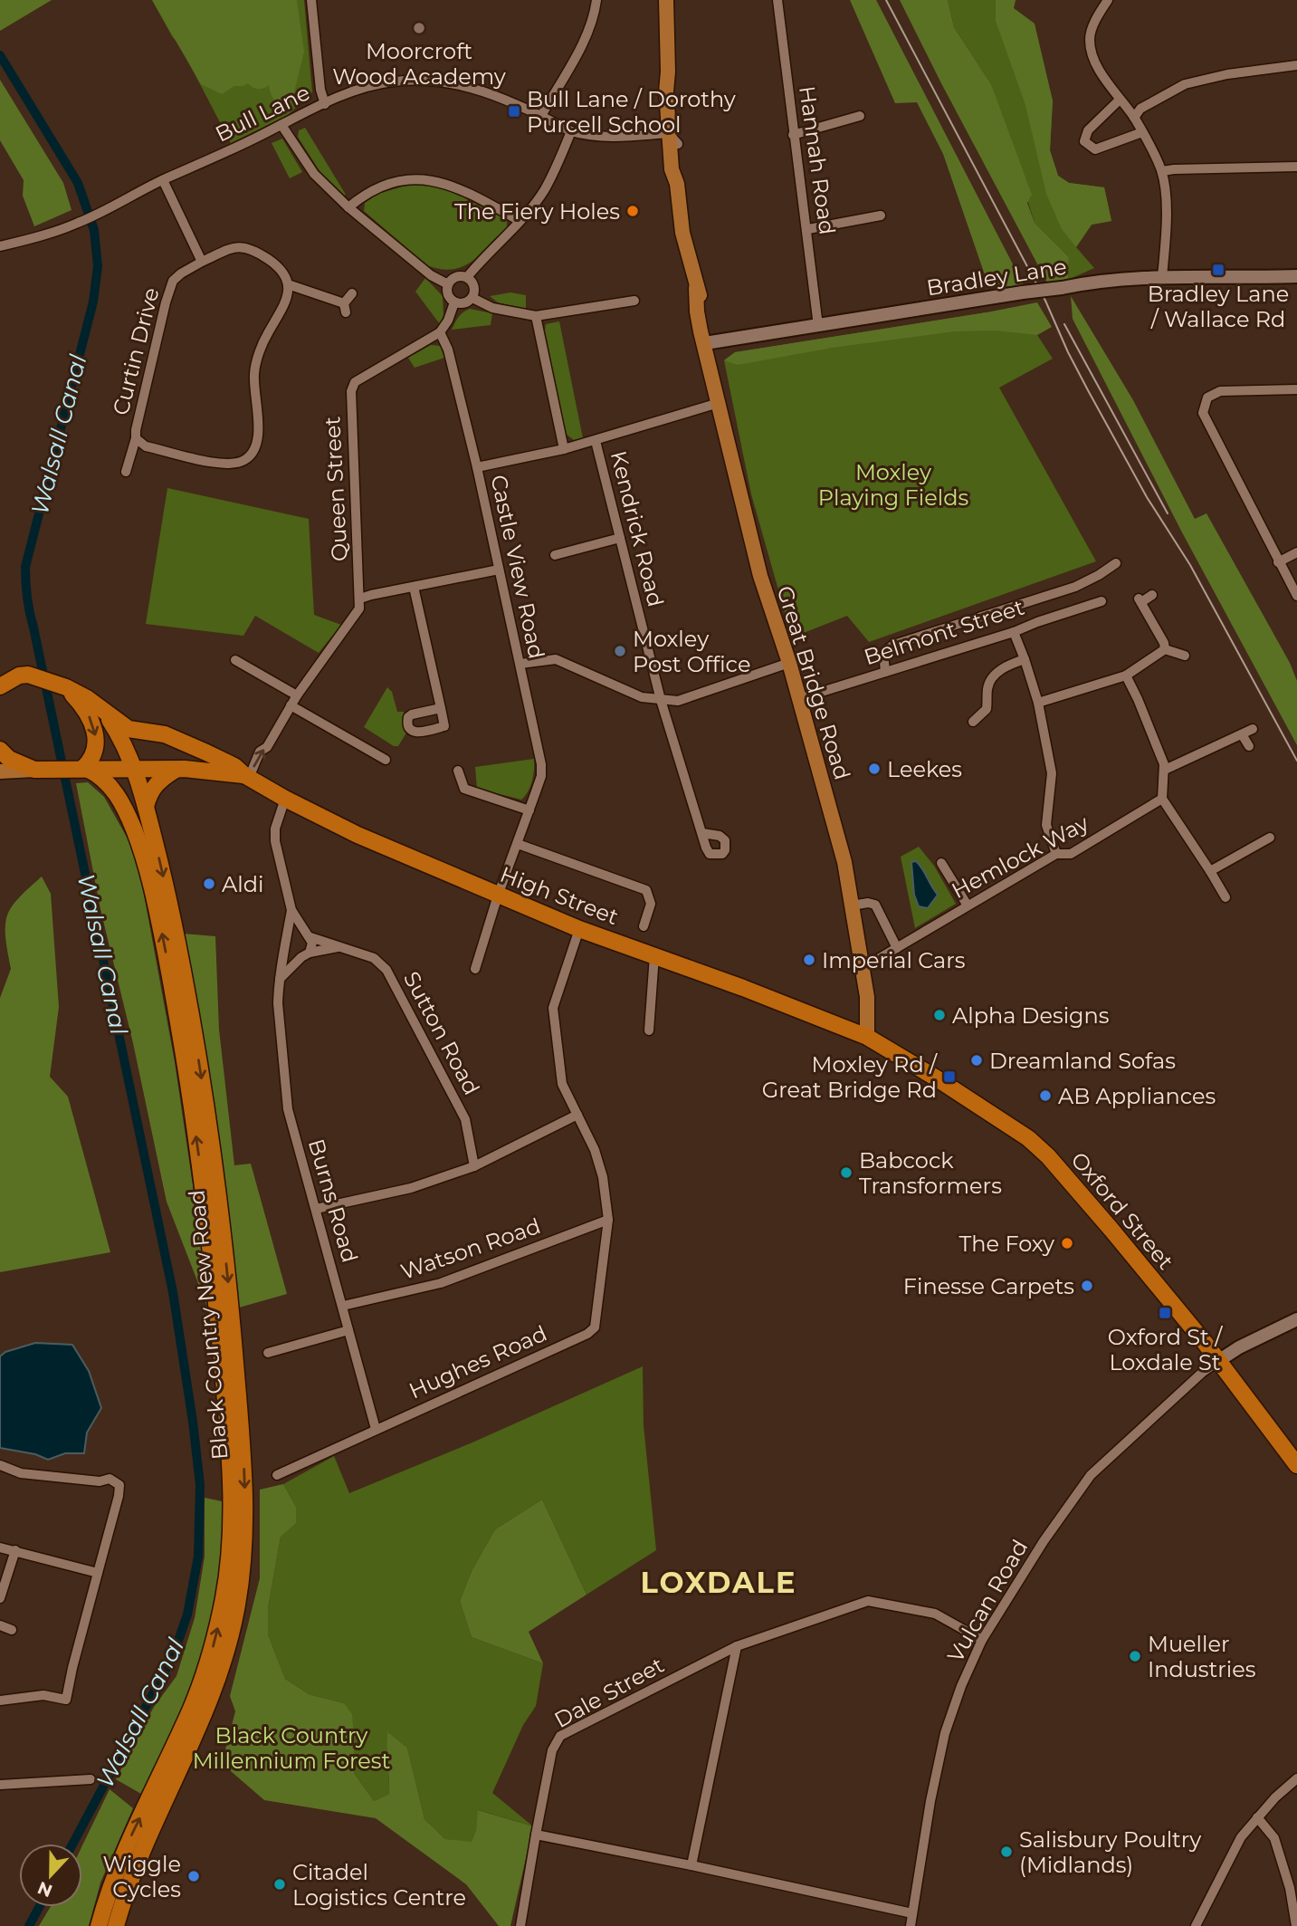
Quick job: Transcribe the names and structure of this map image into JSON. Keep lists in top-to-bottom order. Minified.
{"streets":{"highway":["High Street","Oxford Street","Black Country New Road"],"main road":["Great Bridge Road"],"street":["Bull Lane","Hannah Road","Bradley Lane","Curtin Drive","Queen Street","Kendrick Road","Castle View Road","Belmont Street","Hemlock Way","Sutton Road","Burns Road","Watson Road","Hughes Road","Vulcan Road","Dale Street"]},"crossings":[["Bull Lane","Great Bridge Road"],["Hannah Road","Bradley Lane"],["Bradley Lane","Great Bridge Road"],["Queen Street","Castle View Road"],["Queen Street","High Street"],["Castle View Road","High Street"],["Belmont Street","Great Bridge Road"],["Great Bridge Road","Hemlock Way"],["Great Bridge Road","High Street"],["Great Bridge Road","Oxford Street"],["High Street","Oxford Street"],["High Street","Black Country New Road"],["Sutton Road","Burns Road"],["Burns Road","Watson Road"],["Burns Road","Hughes Road"],["Oxford Street","Vulcan Road"],["Watson Road","Hughes Road"],["Vulcan Road","Dale Street"]],"districts":["LOXDALE"],"water":["Walsall Canal"],"parks":["Moxley Playing Fields","Black Country Millennium Forest"],"places":{"other":["Moorcroft Wood Academy","The Fiery Holes","Moxley Post Office","Leekes","Aldi","Imperial Cars","Alpha Designs","Dreamland Sofas","AB Appliances","Babcock Transformers","The Foxy","Finesse Carpets","Mueller Industries","Salisbury Poultry (Midlands)","Wiggle Cycles","Citadel Logistics Centre"],"transit":["Bull Lane / Dorothy Purcell School","Bradley Lane / Wallace Rd","Moxley Rd / Great Bridge Rd","Oxford St / Loxdale St"]},"north":"bottom"}
